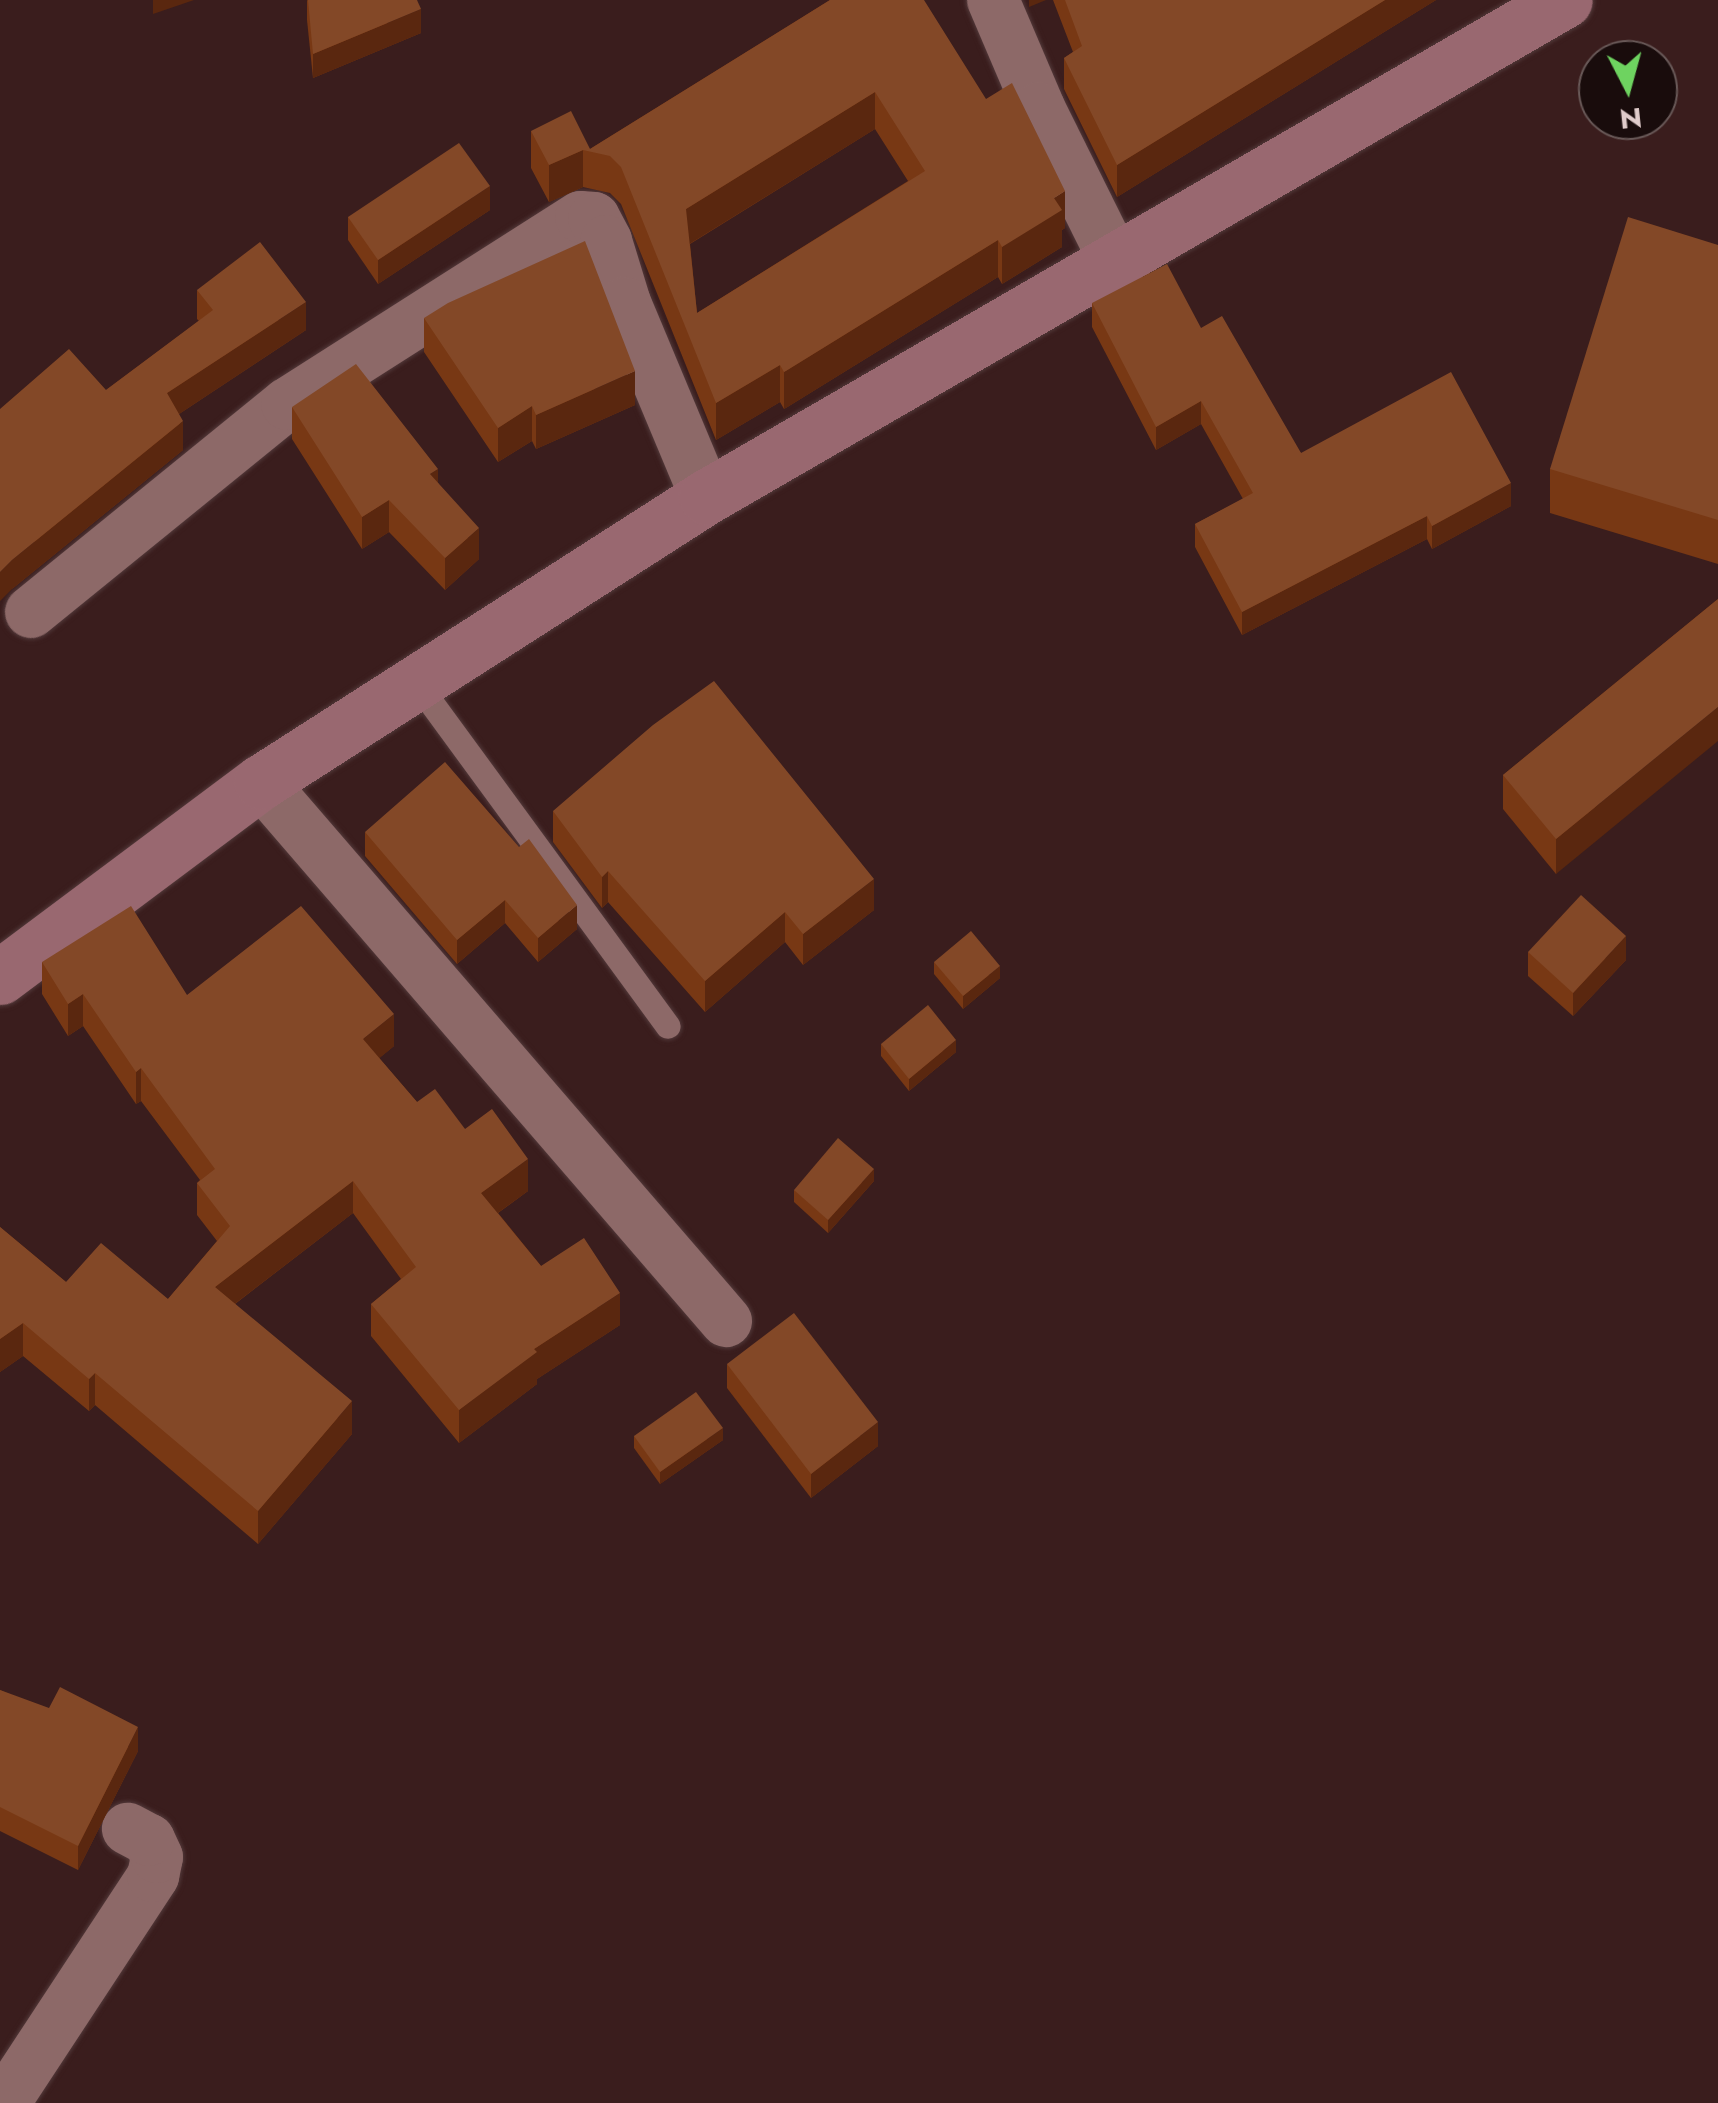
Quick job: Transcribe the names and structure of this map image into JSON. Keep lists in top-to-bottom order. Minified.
{"north":"bottom"}
